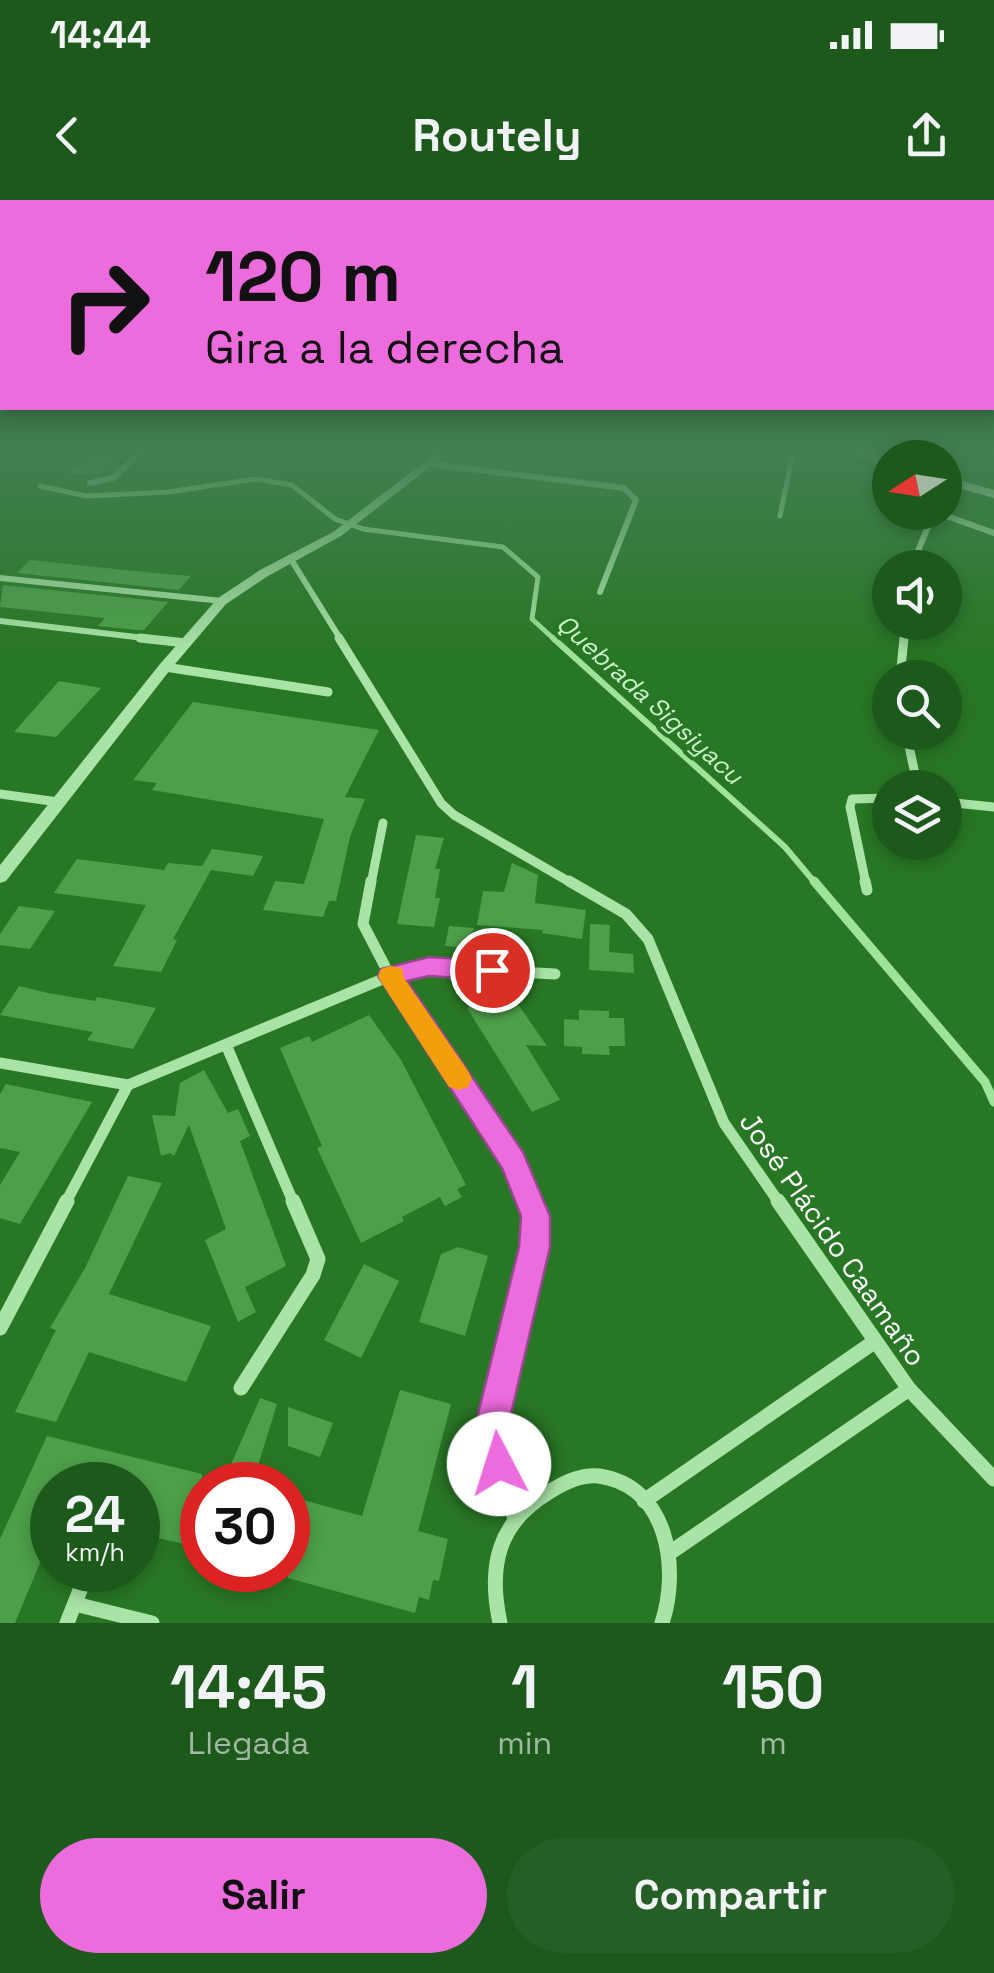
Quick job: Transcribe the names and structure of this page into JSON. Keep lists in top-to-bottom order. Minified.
{"streets":{"street":["José Plácido Caamaño"]},"water":["Quebrada Sigsiyacu"],"north":"left","page":{"status":"14:44","header":"Routely","turn":["120 m","Gira a la derecha"],"speed":"24 km/h","limit":"30","eta":["14:45","Llegada","1","min","150","m"],"buttons":["Salir","Compartir"]}}
